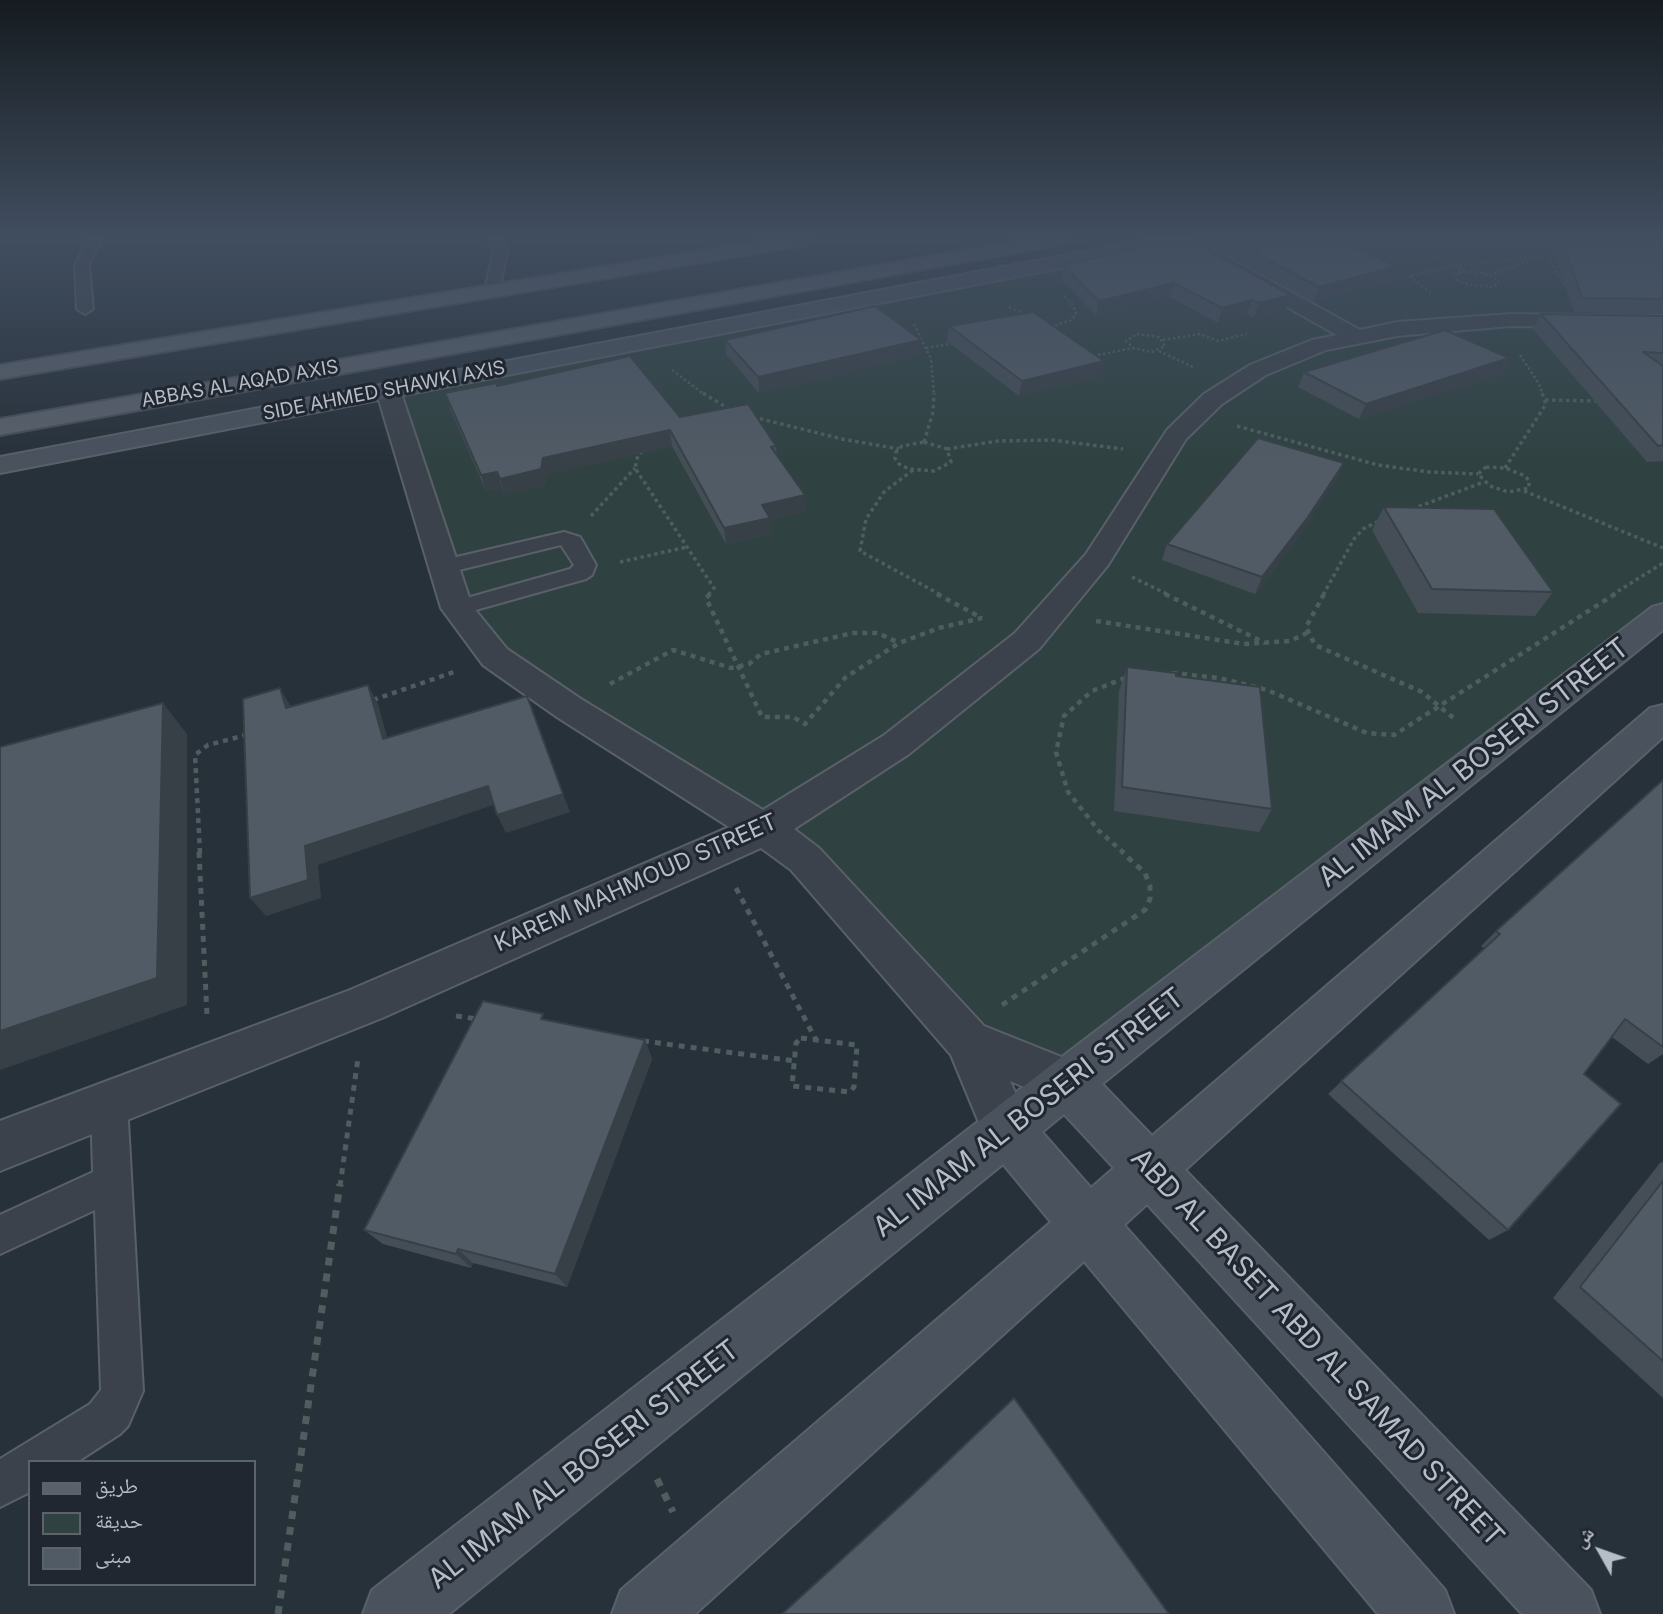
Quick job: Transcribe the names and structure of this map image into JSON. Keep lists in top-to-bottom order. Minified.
{"streets":{"main road":["ABBAS AL AQAD AXIS"],"street":["SIDE AHMED SHAWKI AXIS","AL IMAM AL BOSERI STREET","KAREM MAHMOUD STREET","ABD AL BASET ABD AL SAMAD STREET"]},"crossings":[["AL IMAM AL BOSERI STREET","ABD AL BASET ABD AL SAMAD STREET"]],"legend":["طريق","حديقة","مبنى"],"north":"top left"}
